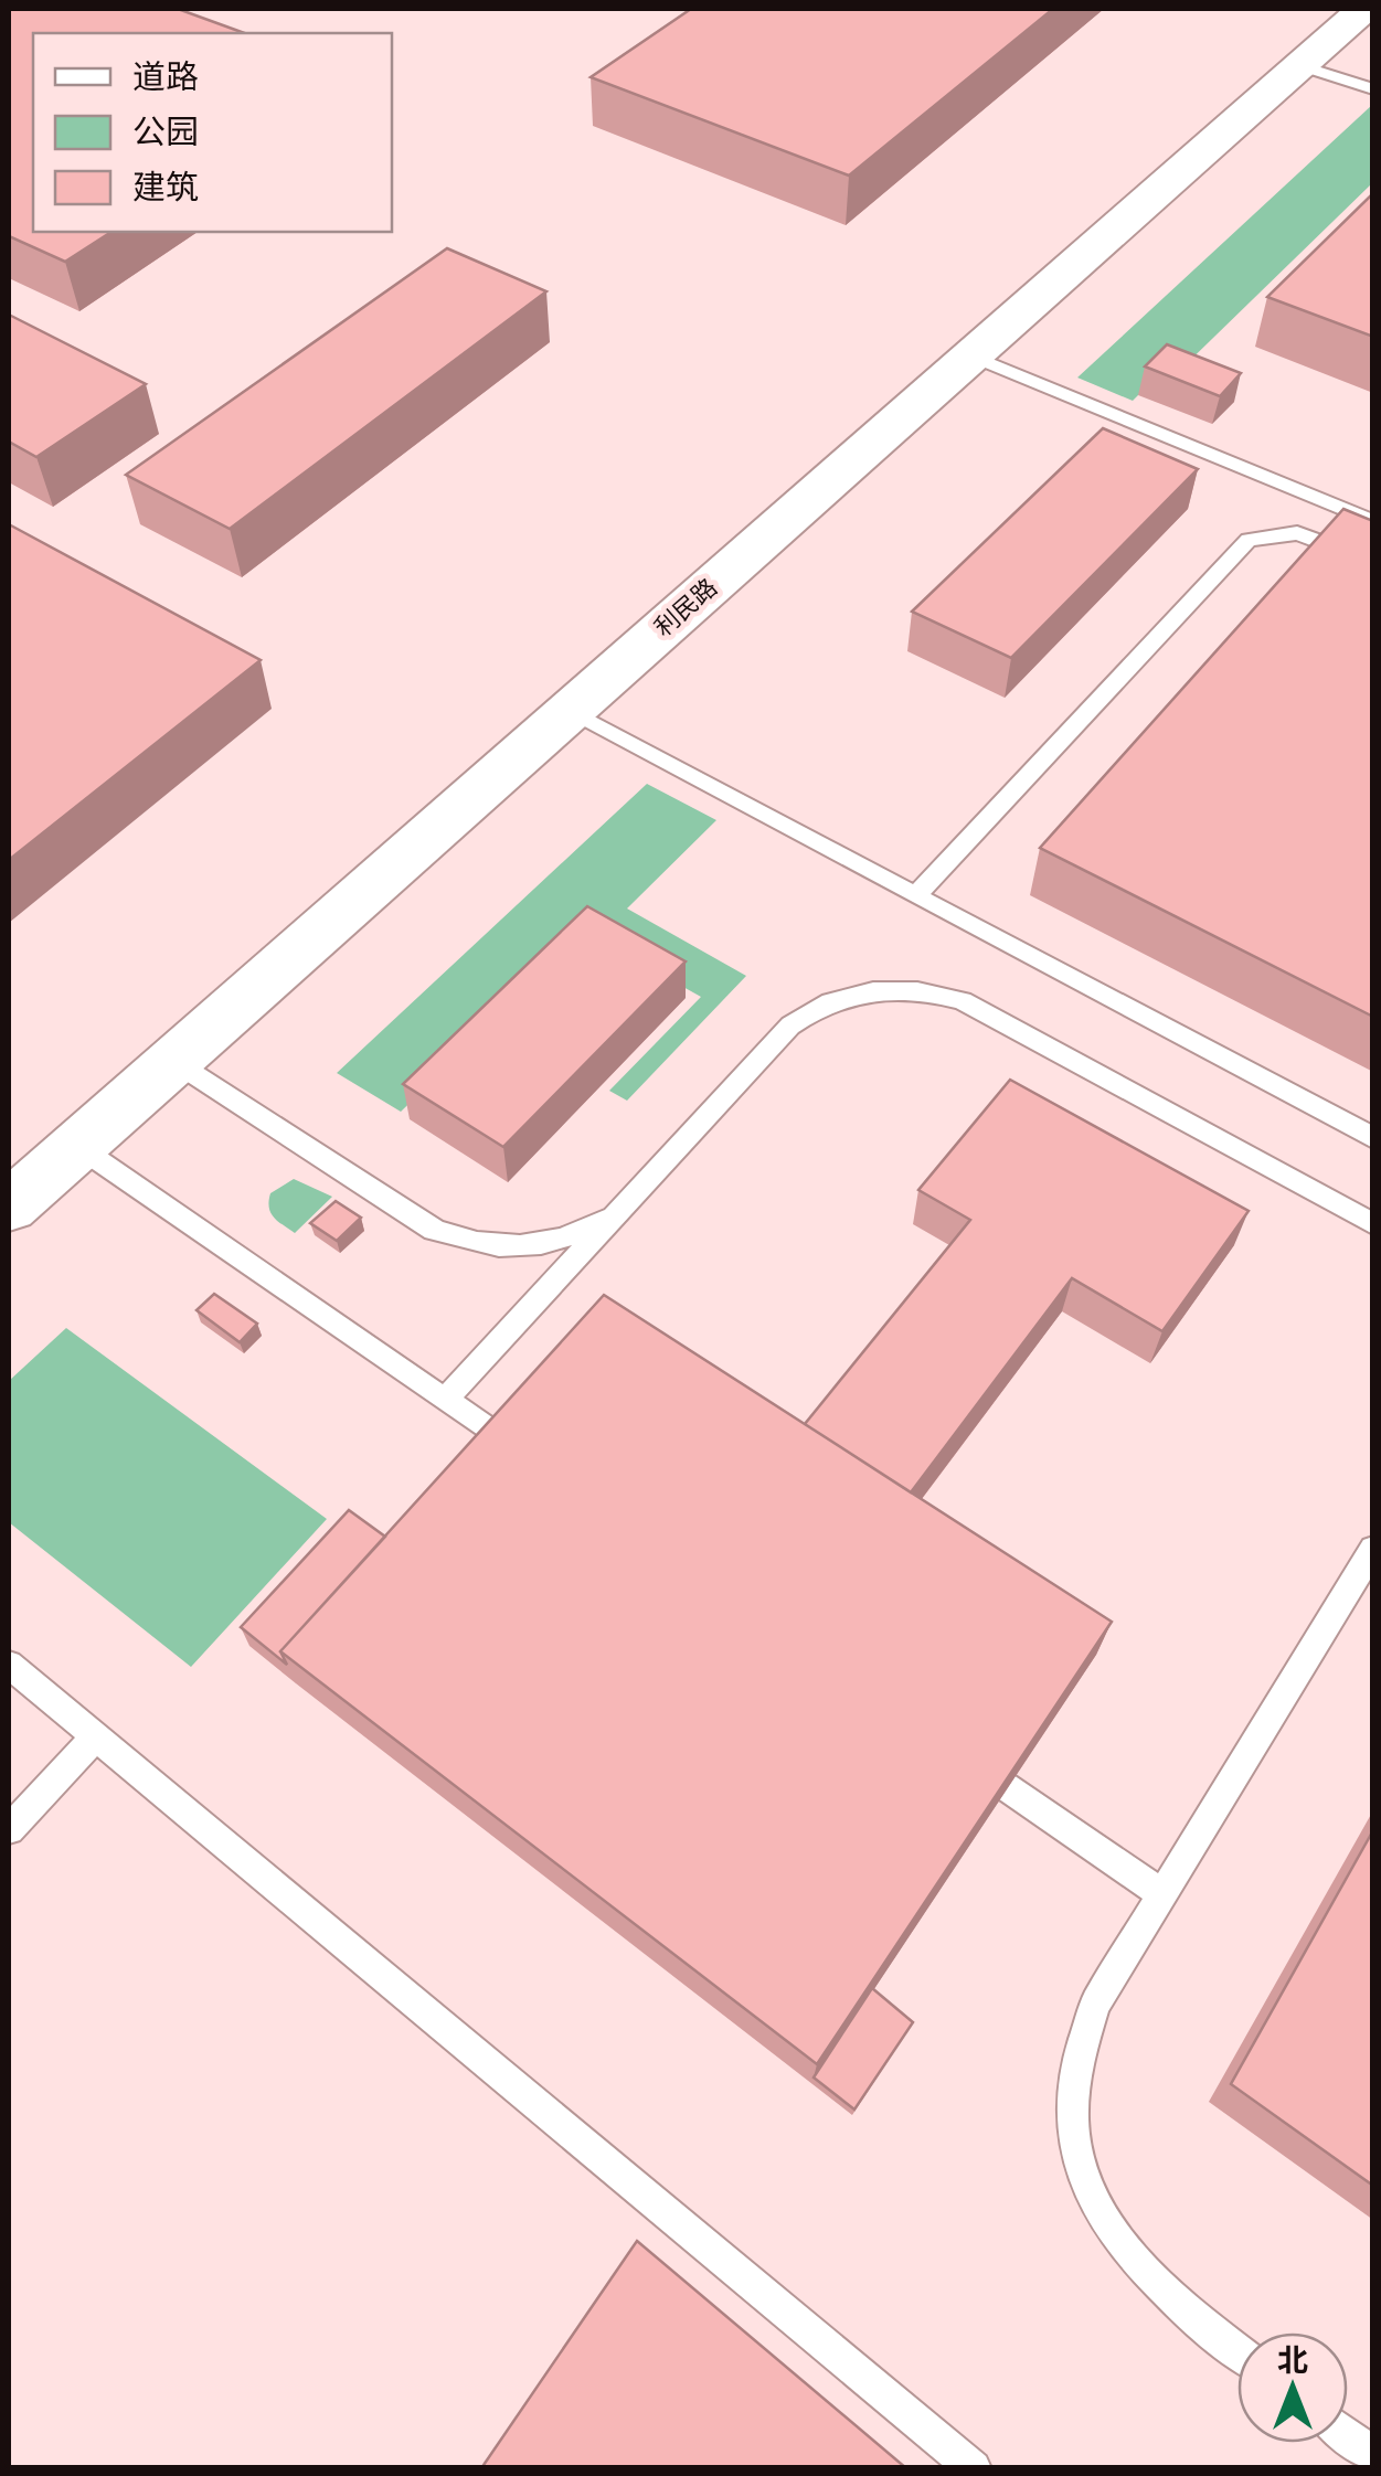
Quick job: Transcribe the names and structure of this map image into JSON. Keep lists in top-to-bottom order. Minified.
{"streets":{"main road":["利民路"]},"legend":["道路","公园","建筑"],"north":"top"}
